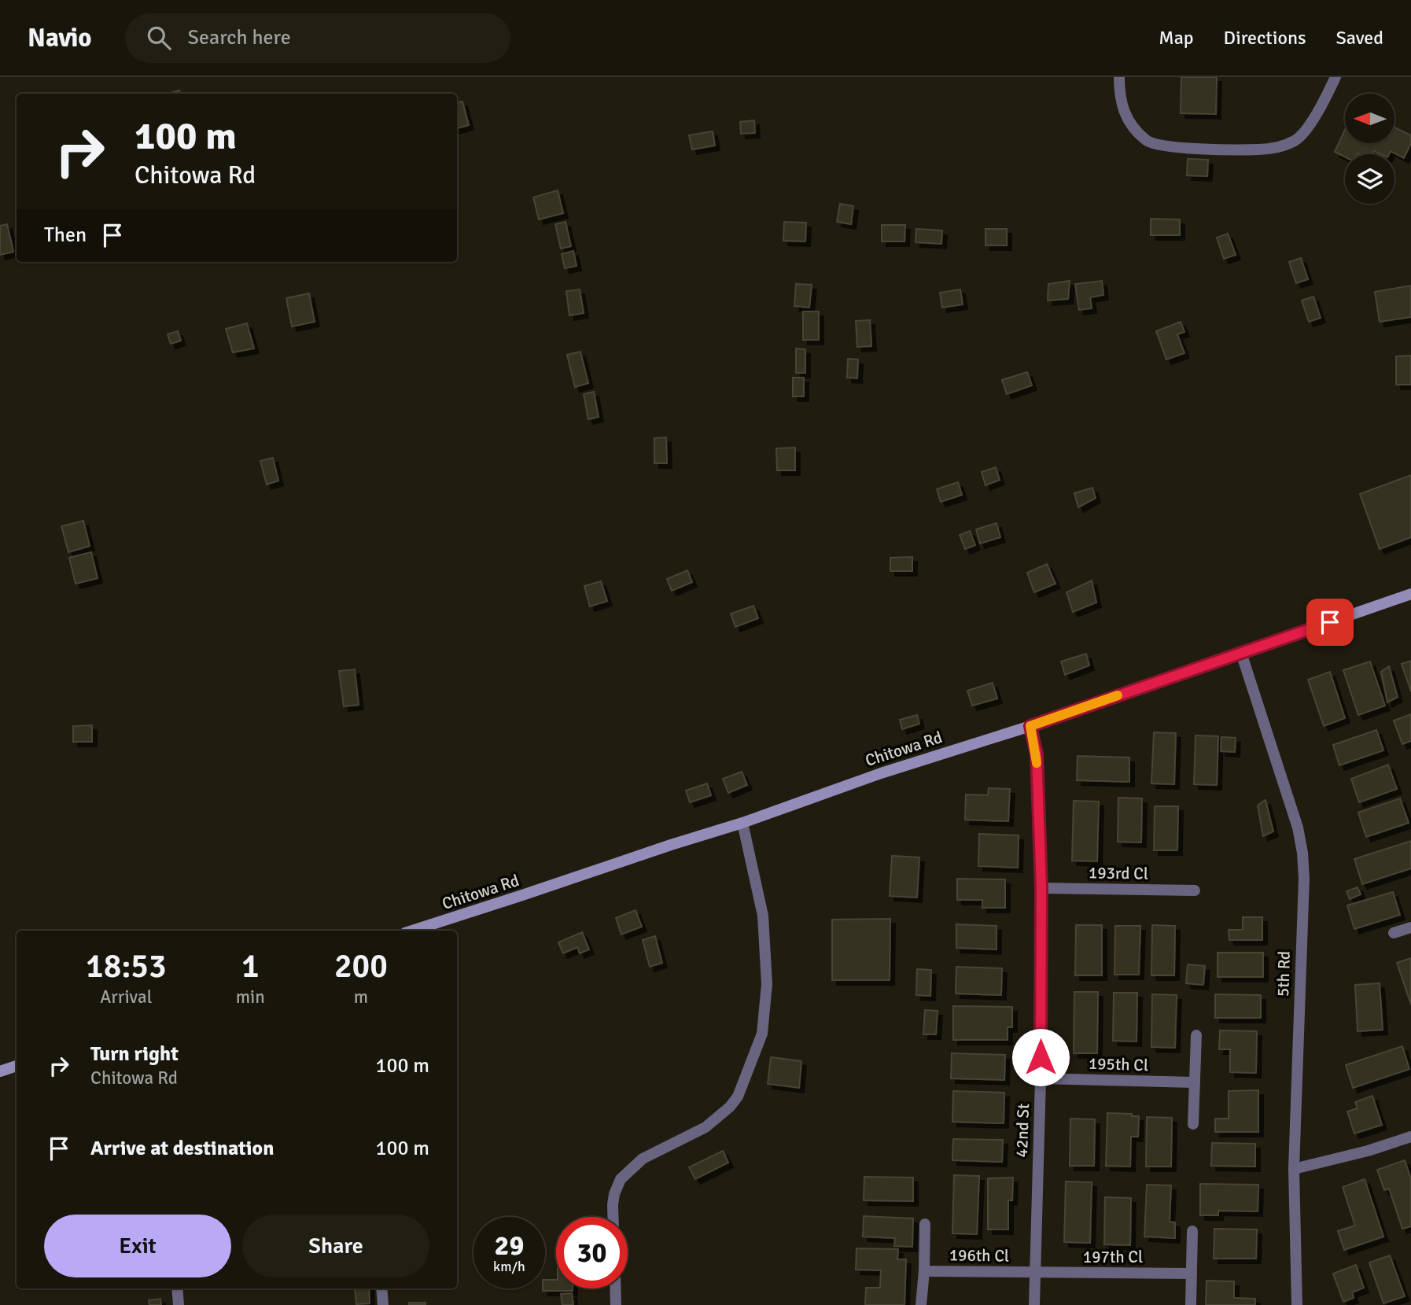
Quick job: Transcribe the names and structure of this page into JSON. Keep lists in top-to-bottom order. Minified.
{"streets":{"street":["Chitowa Rd","193rd Cl","5th Rd","195th Cl","42nd St","196th Cl","197th Cl"]},"crossings":[["Chitowa Rd","5th Rd"],["Chitowa Rd","42nd St"],["193rd Cl","42nd St"],["195th Cl","42nd St"],["42nd St","196th Cl"],["42nd St","197th Cl"],["196th Cl","197th Cl"]],"north":"left","page":{"header":"Navio","search":"Search here","nav":["Map","Directions","Saved"],"turn":["100 m","Chitowa Rd"],"then":"Then","eta":["18:53","Arrival","1","min","200","m"],"list":[{"name":"Turn right","note":"Chitowa Rd","value":"100 m"},{"name":"Arrive at destination","value":"100 m"}],"buttons":["Exit","Share"],"speed":"29 km/h","limit":"30"}}
